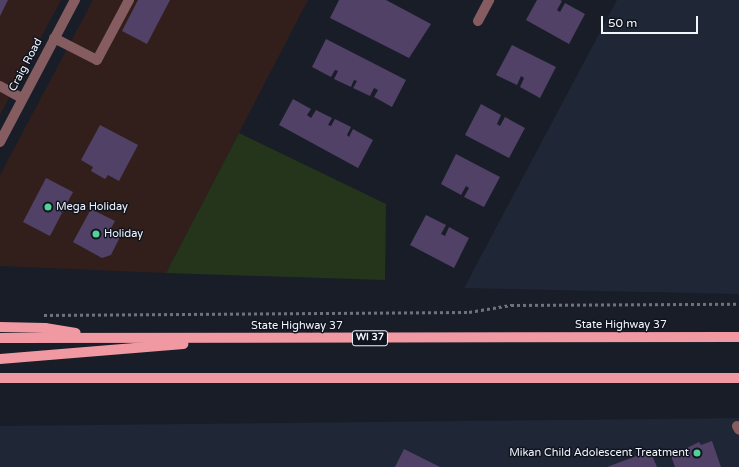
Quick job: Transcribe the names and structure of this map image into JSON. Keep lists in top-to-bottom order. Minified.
{"streets":{"main road":["State Highway 37","WI 37"],"street":["Craig Road"]},"places":["Mega Holiday","Holiday","Mikan Child Adolescent Treatment"],"scale_bar":"50 m"}
